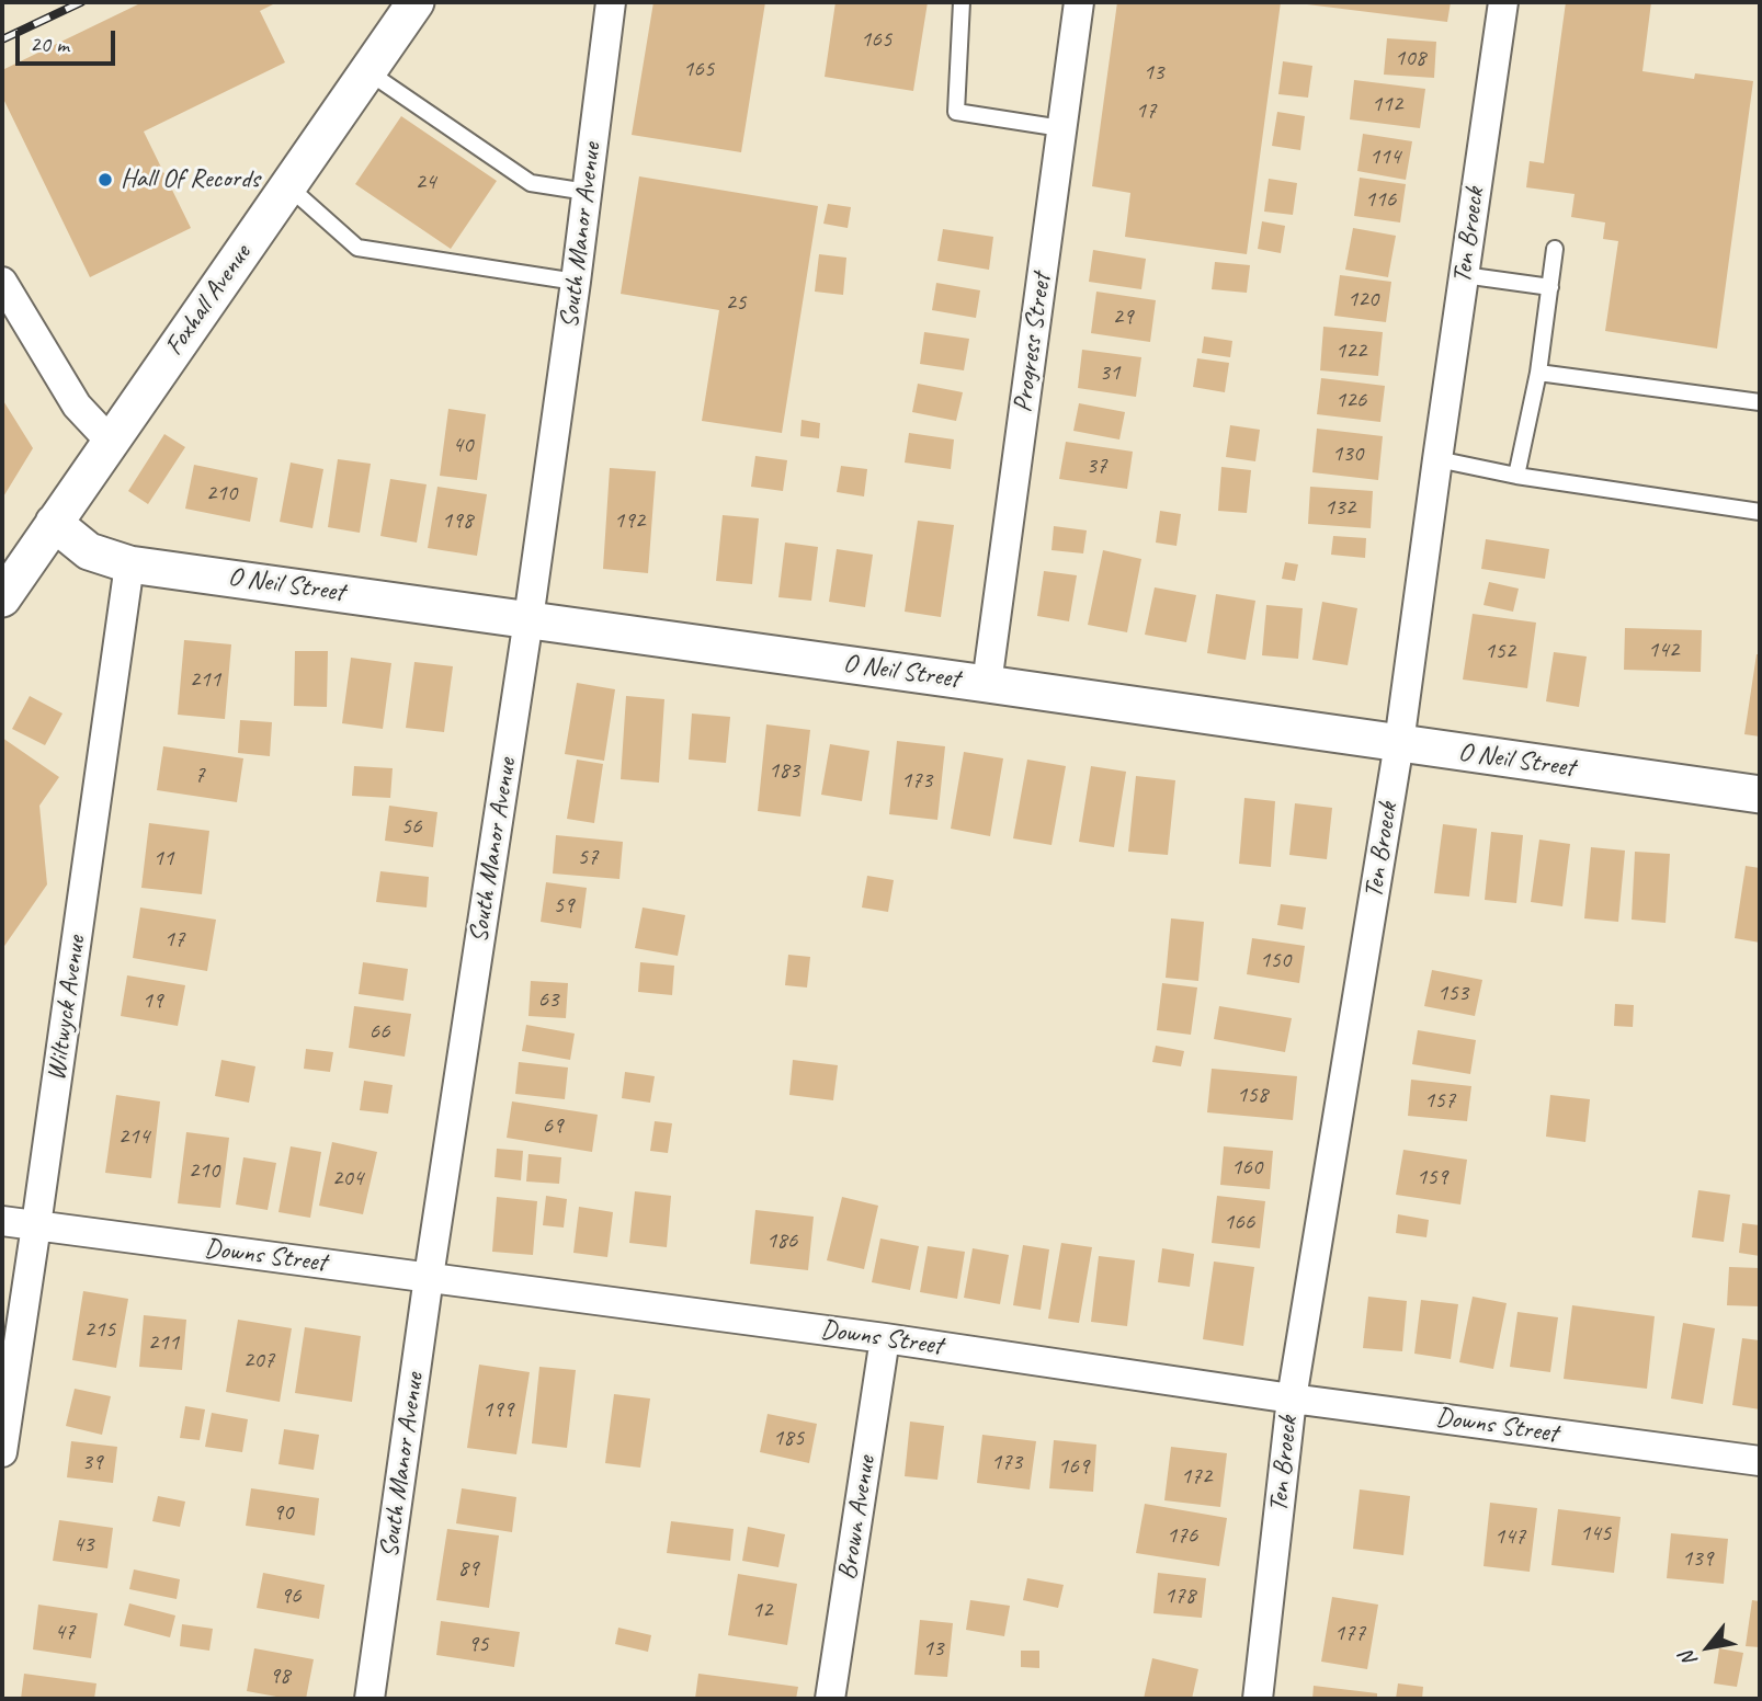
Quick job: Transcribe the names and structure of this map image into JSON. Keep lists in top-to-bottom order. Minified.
{"streets":{"street":["South Manor Avenue","Ten Broeck","Foxhall Avenue","Progress Street","O Neil Street","Wiltwyck Avenue","Downs Street","Brown Avenue"]},"crossings":[["South Manor Avenue","O Neil Street"],["South Manor Avenue","Downs Street"],["Ten Broeck","O Neil Street"],["Ten Broeck","Downs Street"],["Foxhall Avenue","O Neil Street"],["Progress Street","O Neil Street"],["O Neil Street","Wiltwyck Avenue"],["Wiltwyck Avenue","Downs Street"],["Downs Street","Brown Avenue"]],"places":["Hall Of Records"],"house_numbers":["165","108","165","13","112","17","114","24","116","120","25","29","122","31","126","40","130","37","210","132","198","192","142","152","211","183","7","173","56","57","11","59","17","150","153","63","19","66","158","157","69","214","160","210","159","204","166","186","215","211","207","199","185","39","173","169","172","90","145","176","147","43","139","89","96","178","12","47","177","95","13","98"],"scale_bar":"20 m","north":"bottom left"}
